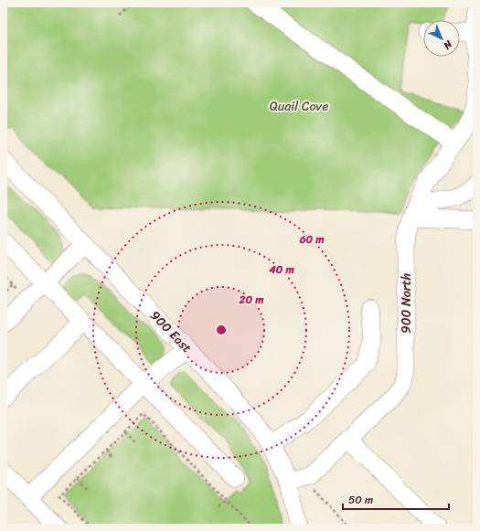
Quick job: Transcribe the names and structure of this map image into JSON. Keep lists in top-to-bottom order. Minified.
{"streets":{"street":["900 North","900 East"]},"crossings":[["900 North","900 East"]],"parks":["Quail Cove"],"scale_bar":"50 m","north":"bottom right","rings":["60 m","40 m","20 m"]}
